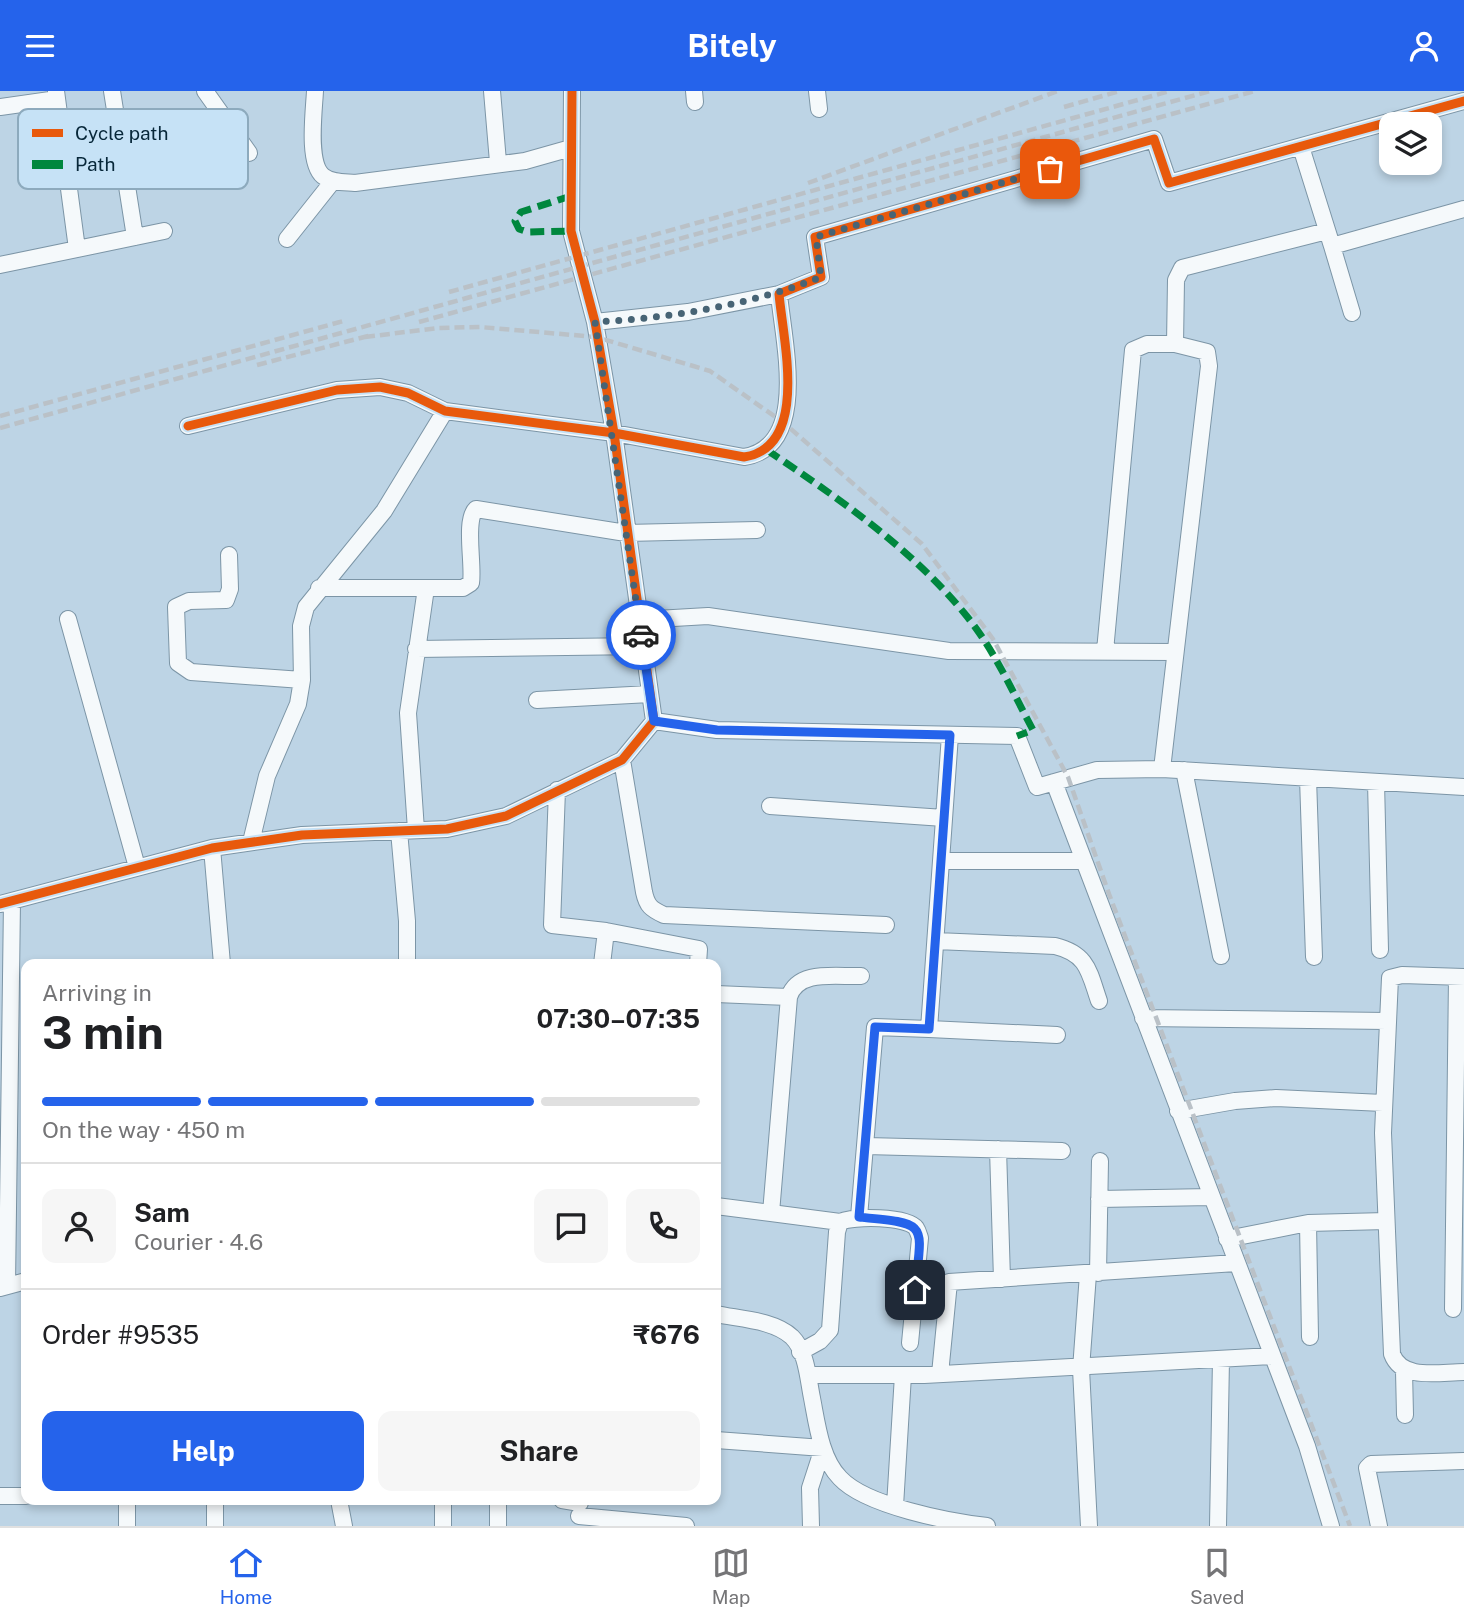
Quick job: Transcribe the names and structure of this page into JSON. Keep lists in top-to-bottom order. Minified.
{"legend":["Cycle path","Path"],"page":{"header":"Bitely","heading":["3 min","Arriving in","07:30–07:35"],"panel":["Sam","Courier · 4.6","Order #9535","₹676"],"bar":"On the way · 450 m","buttons":["Help","Share"],"tabs":["Home","Map","Saved"]}}
